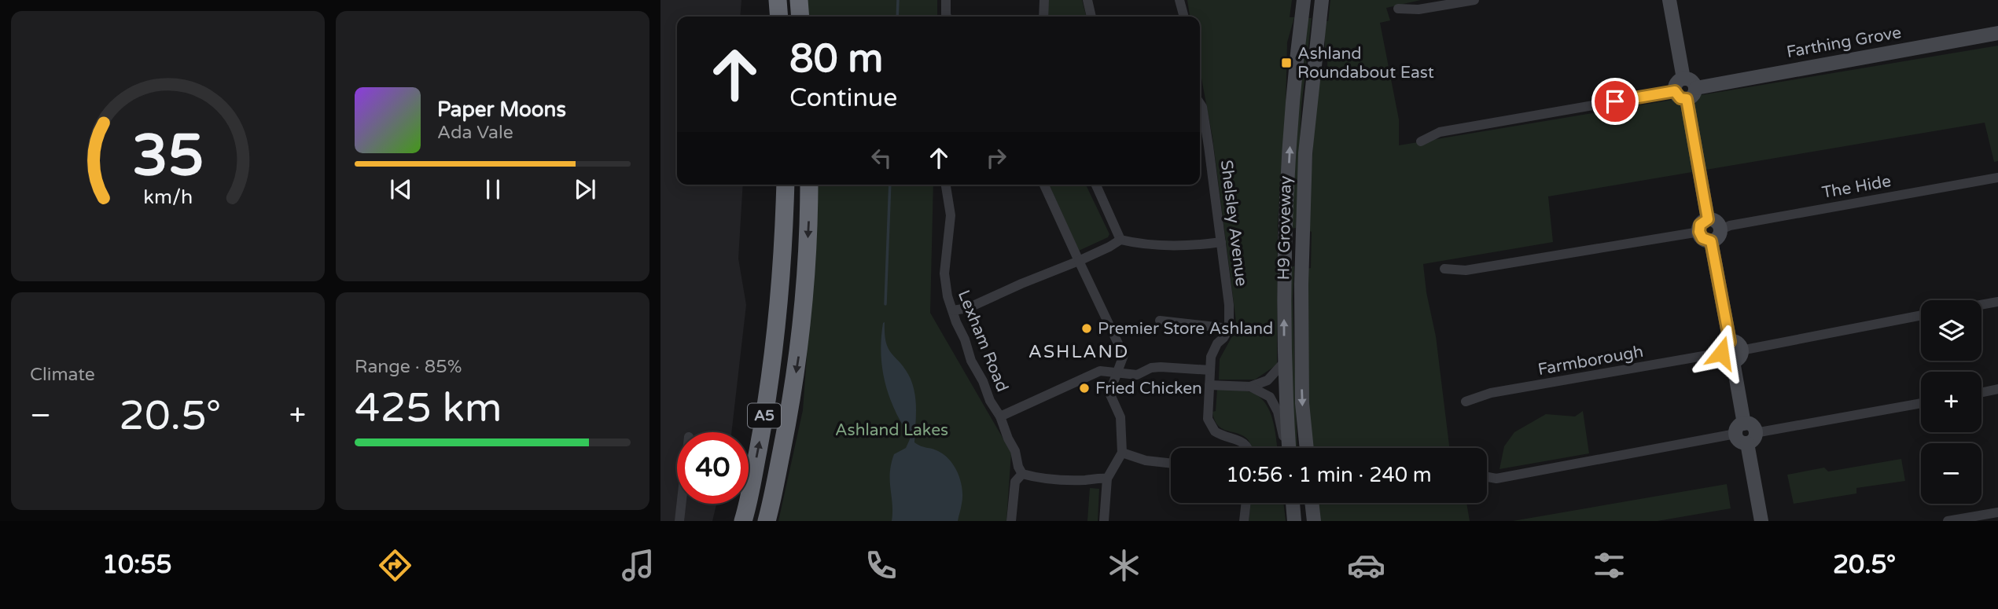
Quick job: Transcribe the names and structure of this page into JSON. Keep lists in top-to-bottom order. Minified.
{"streets":{"highway":["A5"],"street":["Farthing Grove","The Hide","Shelsley Avenue","H9 Groveway","Lexham Road","Farmborough"]},"districts":["ASHLAND"],"parks":["Ashland Lakes"],"places":{"transit":["Ashland Roundabout East"],"other":["Premier Store Ashland","Fried Chicken"]},"page":{"turn":["80 m","Continue"],"song":["Paper Moons","Ada Vale"],"tile":["Climate",["Range · 85%","425 km"]],"map_buttons":["+","−"],"heat":["−","20.5°","+"],"limit":"40","trip":"10:56 · 1 min · 240 m","tabs":["10:55","20.5°"],"gauge":["35","km/h"]}}
